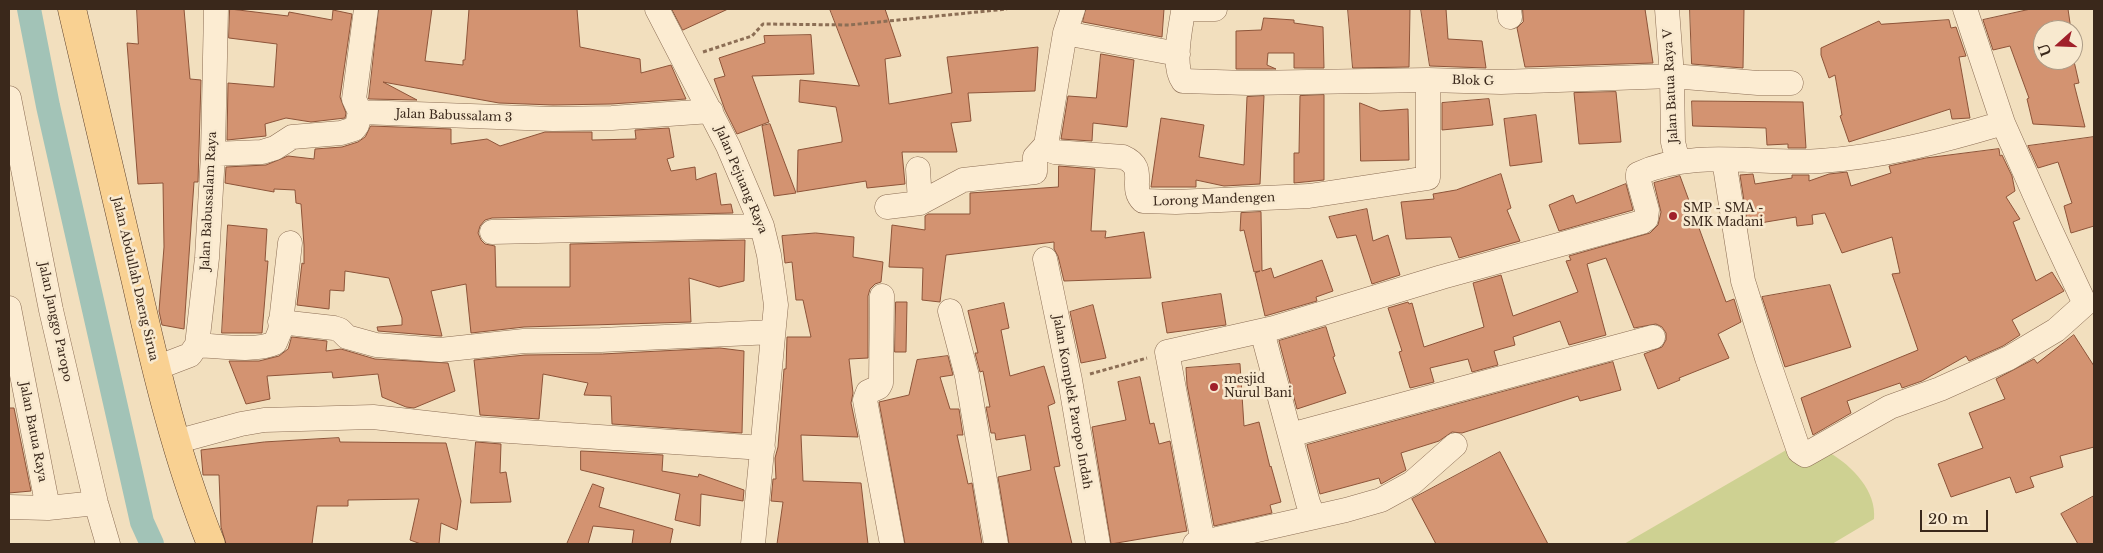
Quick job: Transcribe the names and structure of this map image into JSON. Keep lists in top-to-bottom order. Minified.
{"streets":{"main road":["Jalan Abdullah Daeng Sirua"],"street":["Blok G","Jalan Batua Raya V","Jalan Babussalam 3","Jalan Pejuang Raya","Lorong Mandengen","Jalan Babussalam Raya","Jalan Janggo Paropo","Jalan Komplek Paropo Indah","Jalan Batua Raya"]},"crossings":[["Blok G","Jalan Batua Raya V"],["Blok G","Lorong Mandengen"],["Jalan Babussalam 3","Jalan Pejuang Raya"]],"places":["SMP - SMA - SMK Madani","mesjid Nurul Bani"],"scale_bar":"20 m","north":"left"}
